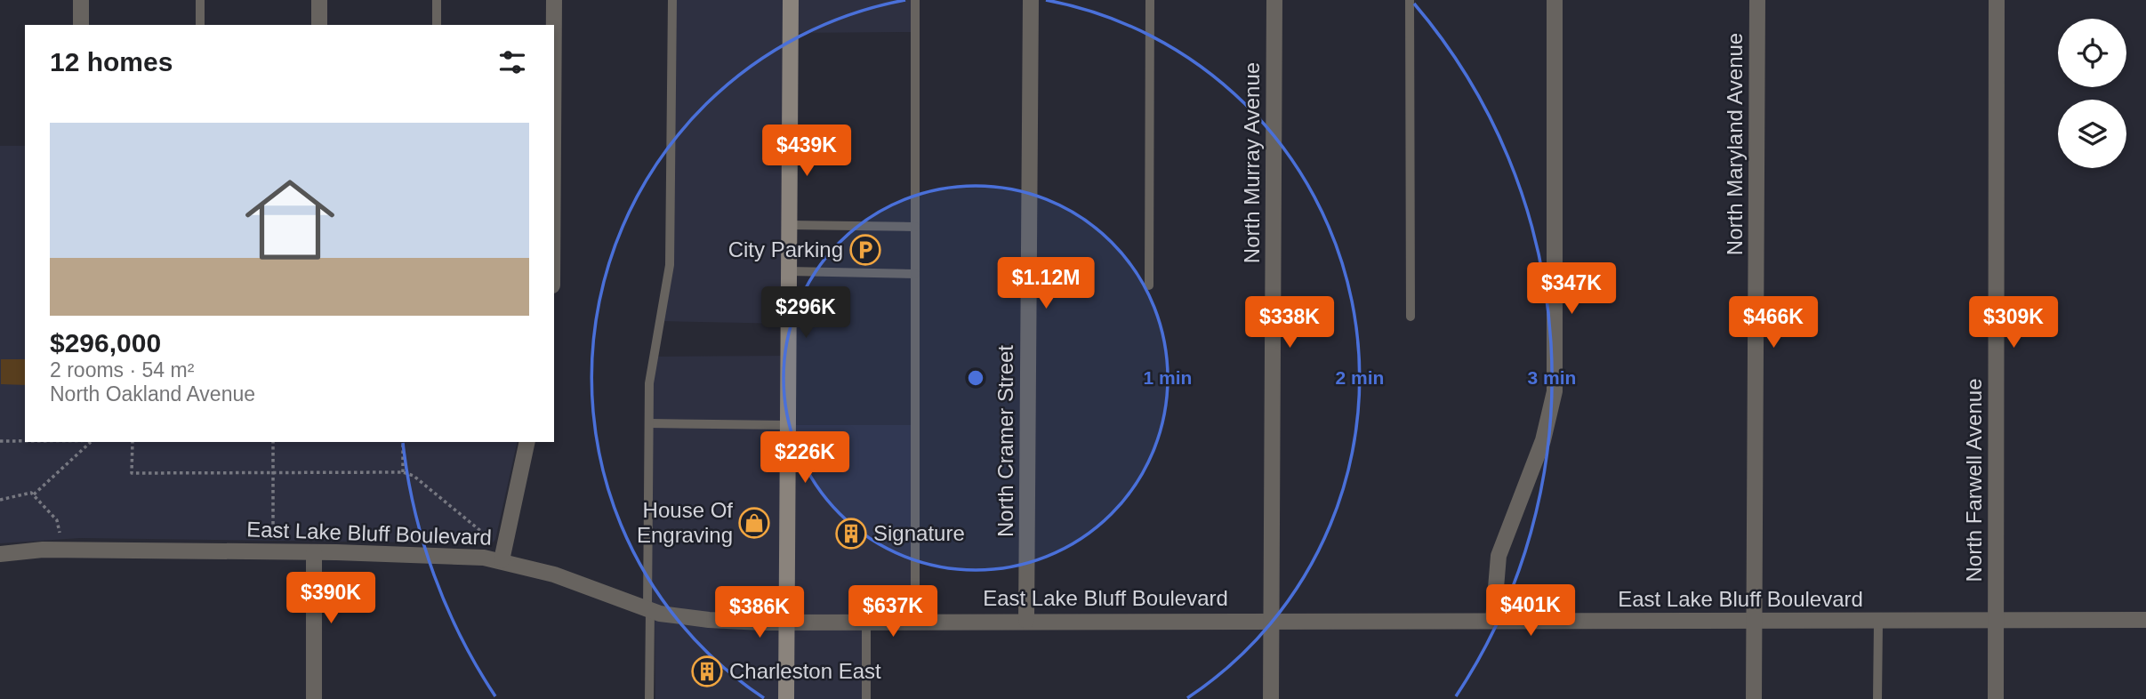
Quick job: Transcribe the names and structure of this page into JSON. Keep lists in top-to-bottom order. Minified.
{"streets":{"street":["North Maryland Avenue","North Murray Avenue","North Cramer Street","North Farwell Avenue","East Lake Bluff Boulevard"]},"crossings":[["North Maryland Avenue","East Lake Bluff Boulevard"],["North Murray Avenue","East Lake Bluff Boulevard"],["North Cramer Street","East Lake Bluff Boulevard"],["North Farwell Avenue","East Lake Bluff Boulevard"]],"places":{"parking":["City Parking"],"shop":["House Of Engraving"],"building":["Signature","Charleston East"]},"page":{"heading":"12 homes","list":[{"name":"$296,000","note":"2 rooms · 54 m² · North Oakland Avenue"}],"price":["$439K","$1.12M","$347K","$296K","$338K","$466K","$309K","$226K","$390K","$401K","$637K","$386K"]},"rings":["1 min","2 min","3 min"]}
